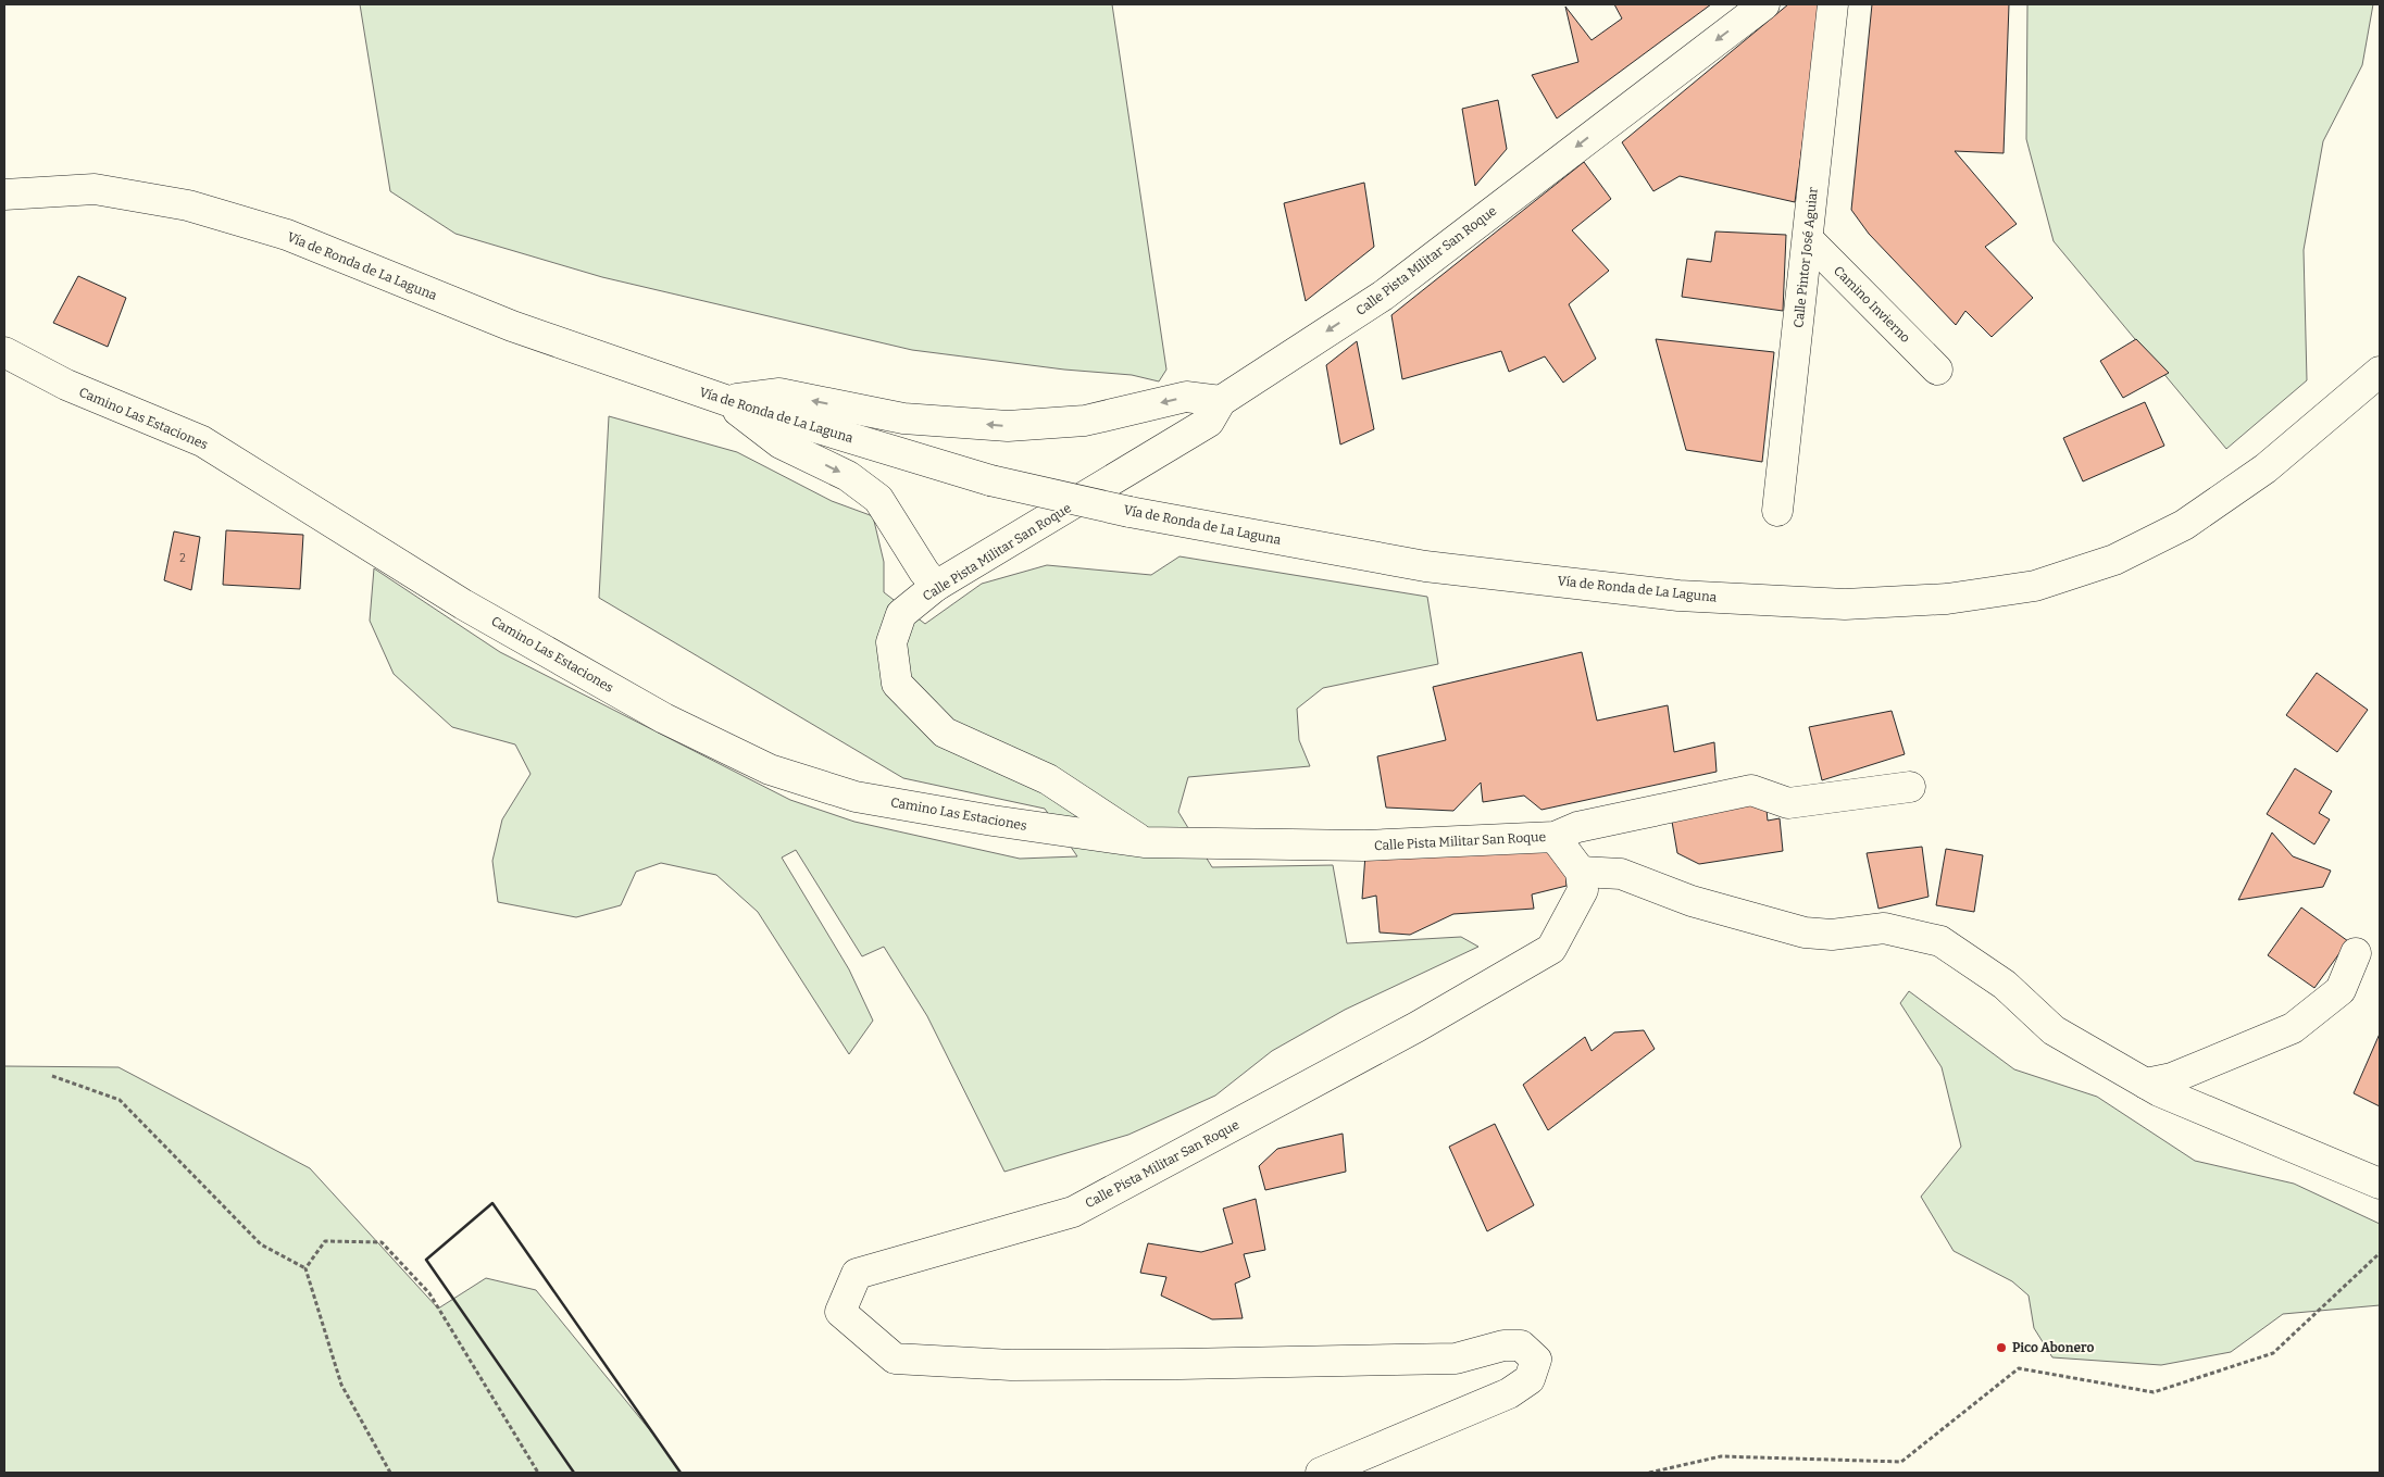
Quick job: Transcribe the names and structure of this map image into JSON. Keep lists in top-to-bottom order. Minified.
{"streets":{"street":["Calle Pintor José Aguiar","Calle Pista Militar San Roque","Vía de Ronda de La Laguna","Camino Invierno","Camino Las Estaciones"]},"crossings":[["Calle Pintor José Aguiar","Camino Invierno"],["Calle Pista Militar San Roque","Camino Las Estaciones"]],"places":["Pico Abonero"],"house_numbers":["2"]}
